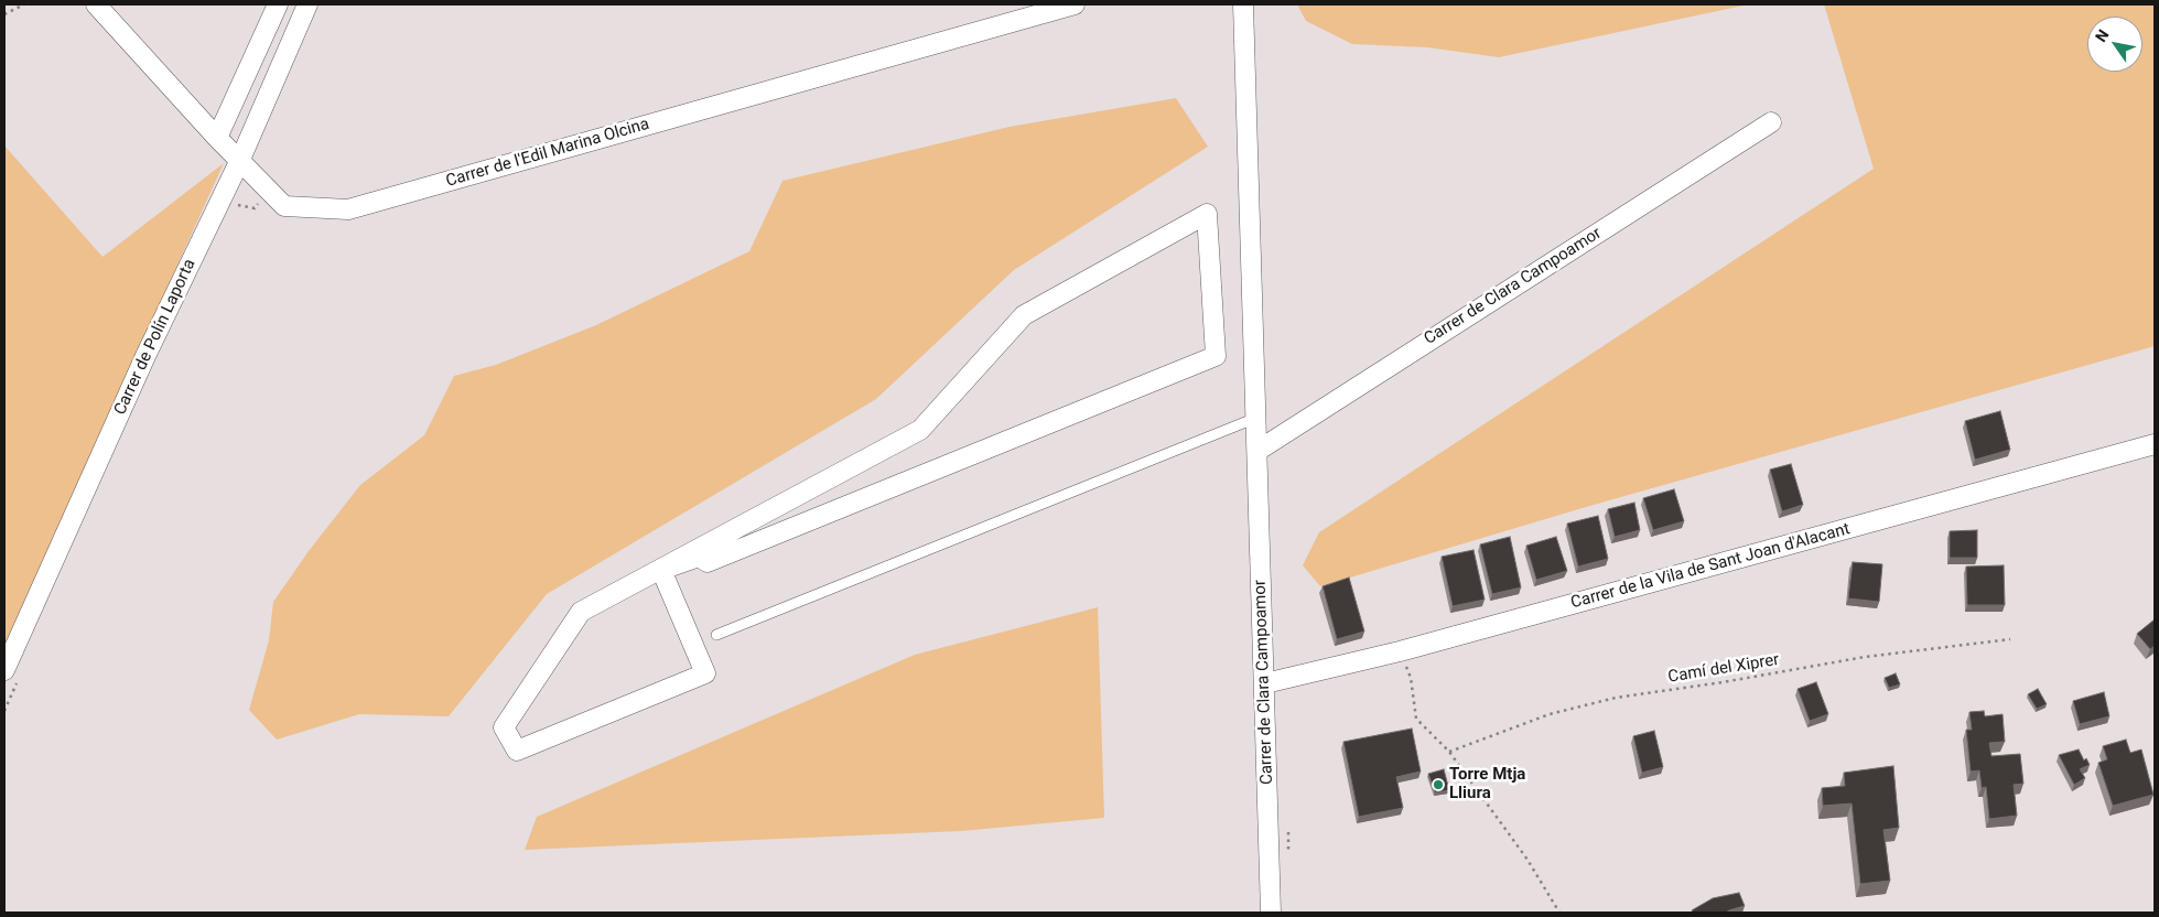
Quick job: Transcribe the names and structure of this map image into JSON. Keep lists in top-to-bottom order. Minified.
{"streets":{"street":["Carrer de l'Edil Marina Olcina","Carrer de Clara Campoamor","Carrer de Polín Laporta","Carrer de la Vila de Sant Joan d'Alacant"],"path":["Camí del Xiprer"]},"crossings":[["Carrer de l'Edil Marina Olcina","Carrer de Polín Laporta"],["Carrer de Clara Campoamor","Carrer de la Vila de Sant Joan d'Alacant"]],"places":["Torre Mtja Lliura"],"north":"top left"}
